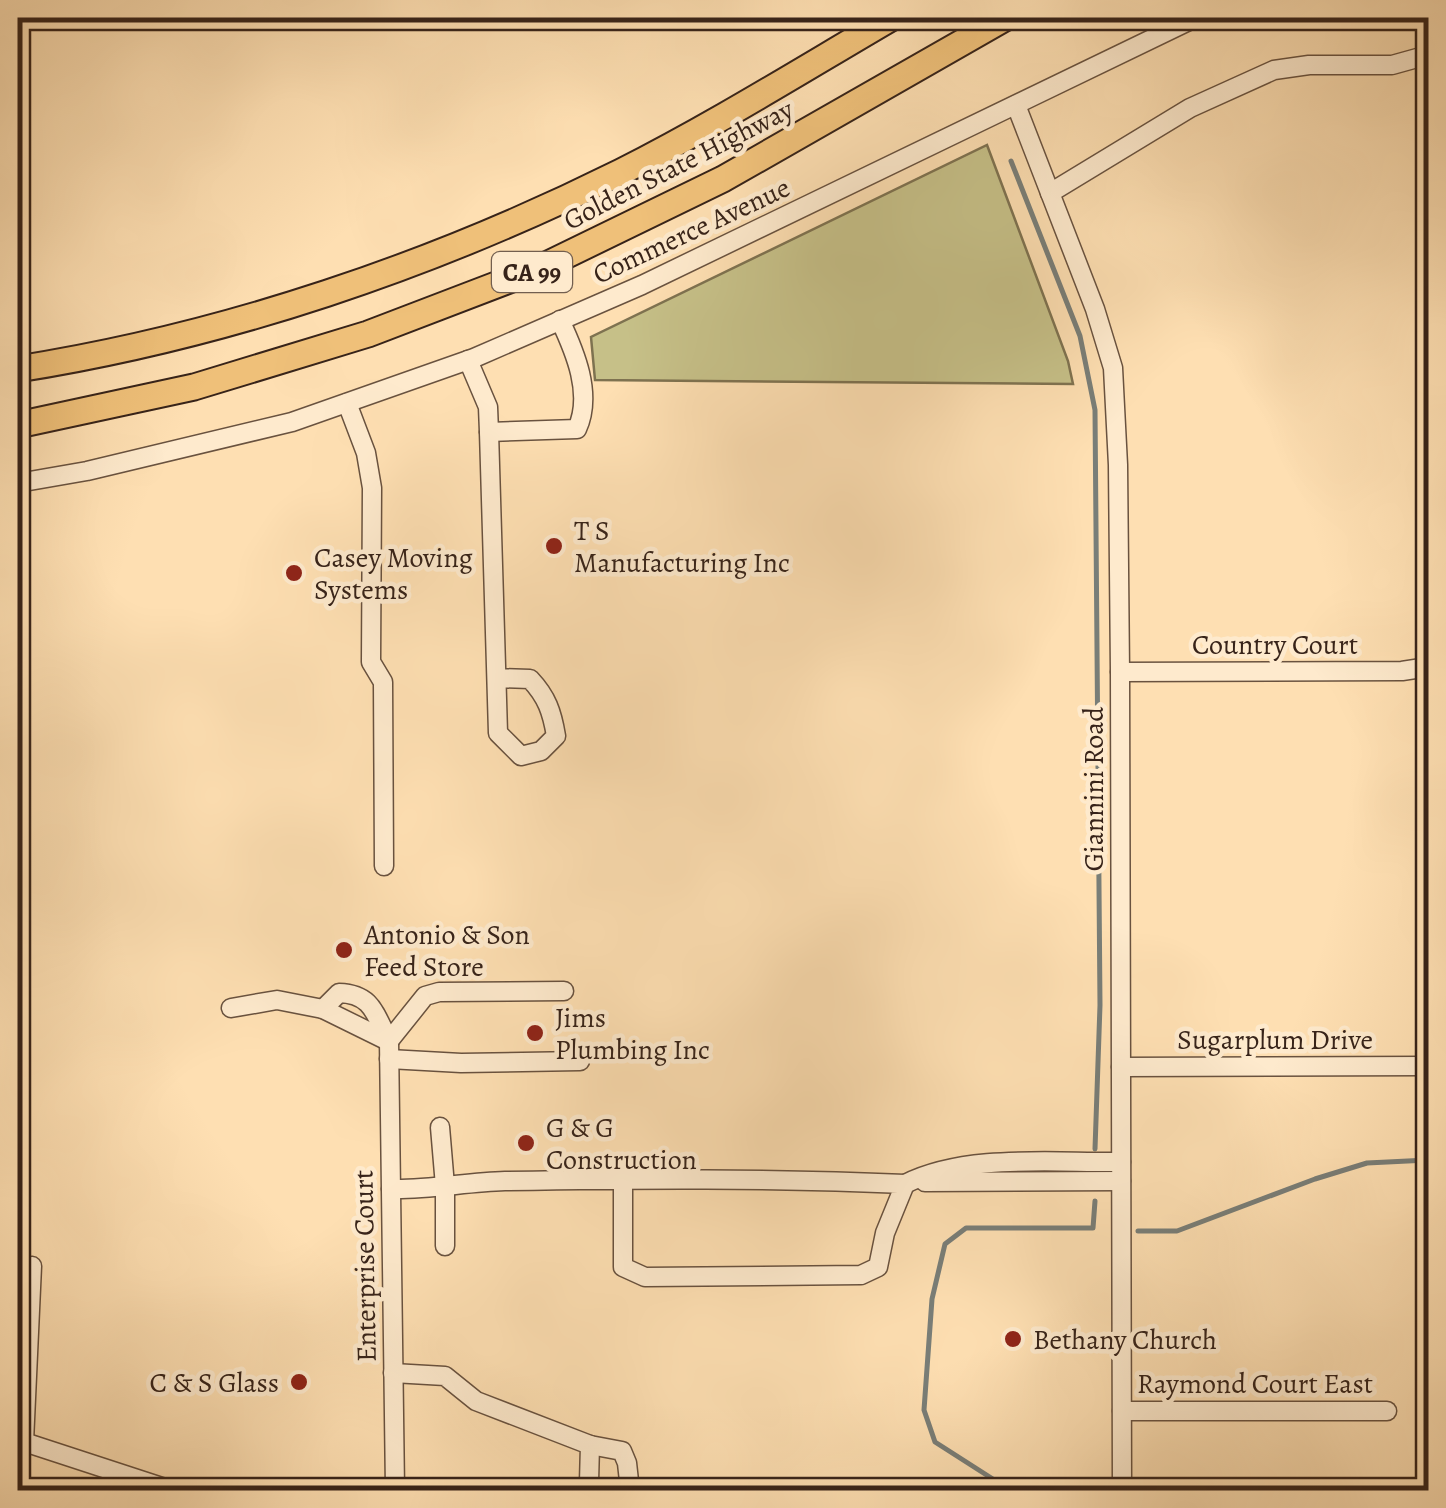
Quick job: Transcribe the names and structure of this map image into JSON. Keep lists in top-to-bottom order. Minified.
{"streets":{"highway":["Golden State Highway","CA 99"],"street":["Commerce Avenue","Country Court","Giannini Road","Sugarplum Drive","Enterprise Court","Raymond Court East"]},"crossings":[["Commerce Avenue","Giannini Road"],["Country Court","Giannini Road"],["Giannini Road","Sugarplum Drive"],["Giannini Road","Raymond Court East"]],"places":["T S Manufacturing Inc","Casey Moving Systems","Antonio & Son Feed Store","Jims Plumbing Inc","G & G Construction","Bethany Church","C & S Glass"]}
